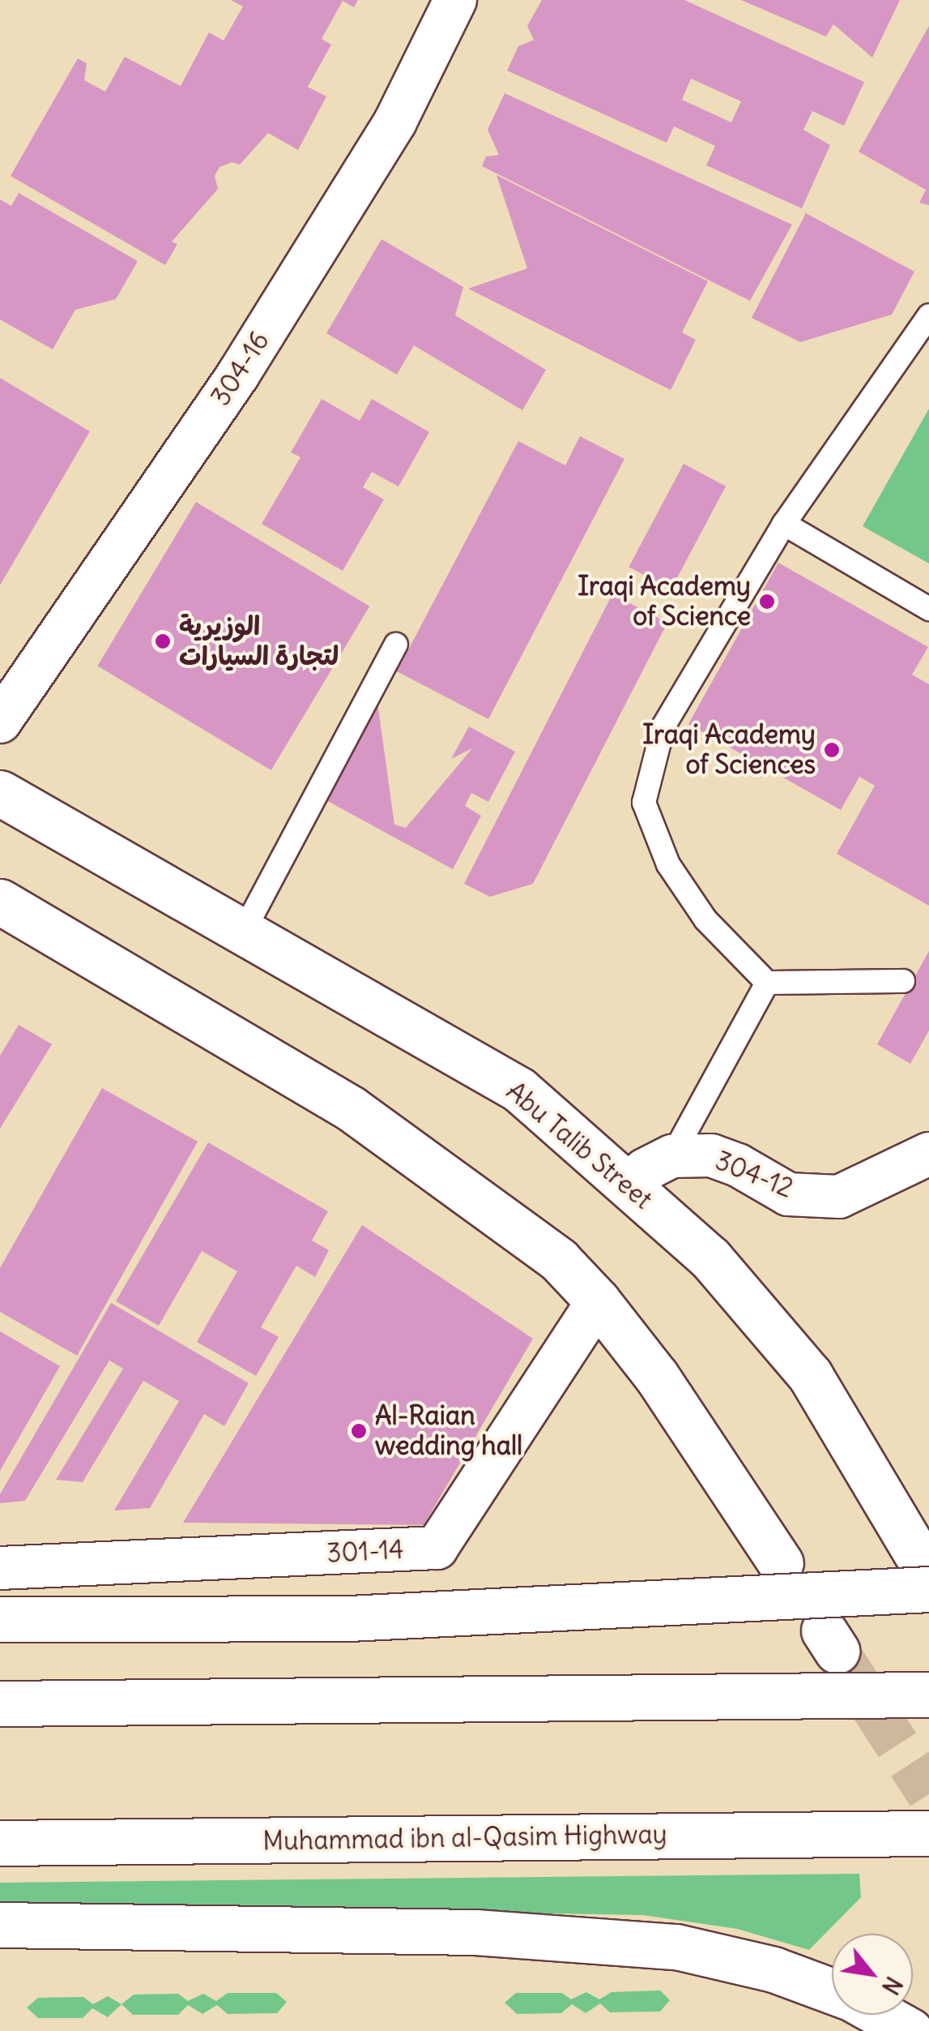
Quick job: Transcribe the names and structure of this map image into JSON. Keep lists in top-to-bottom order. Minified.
{"streets":{"main road":["Abu Talib Street","Muhammad ibn al-Qasim Highway"],"street":["304-16","304-12","301-14"]},"places":["Iraqi Academy of Science","الوزيرية لتجارة السيارات","Iraqi Academy of Sciences","Al-Raian wedding hall"],"north":"bottom right"}
